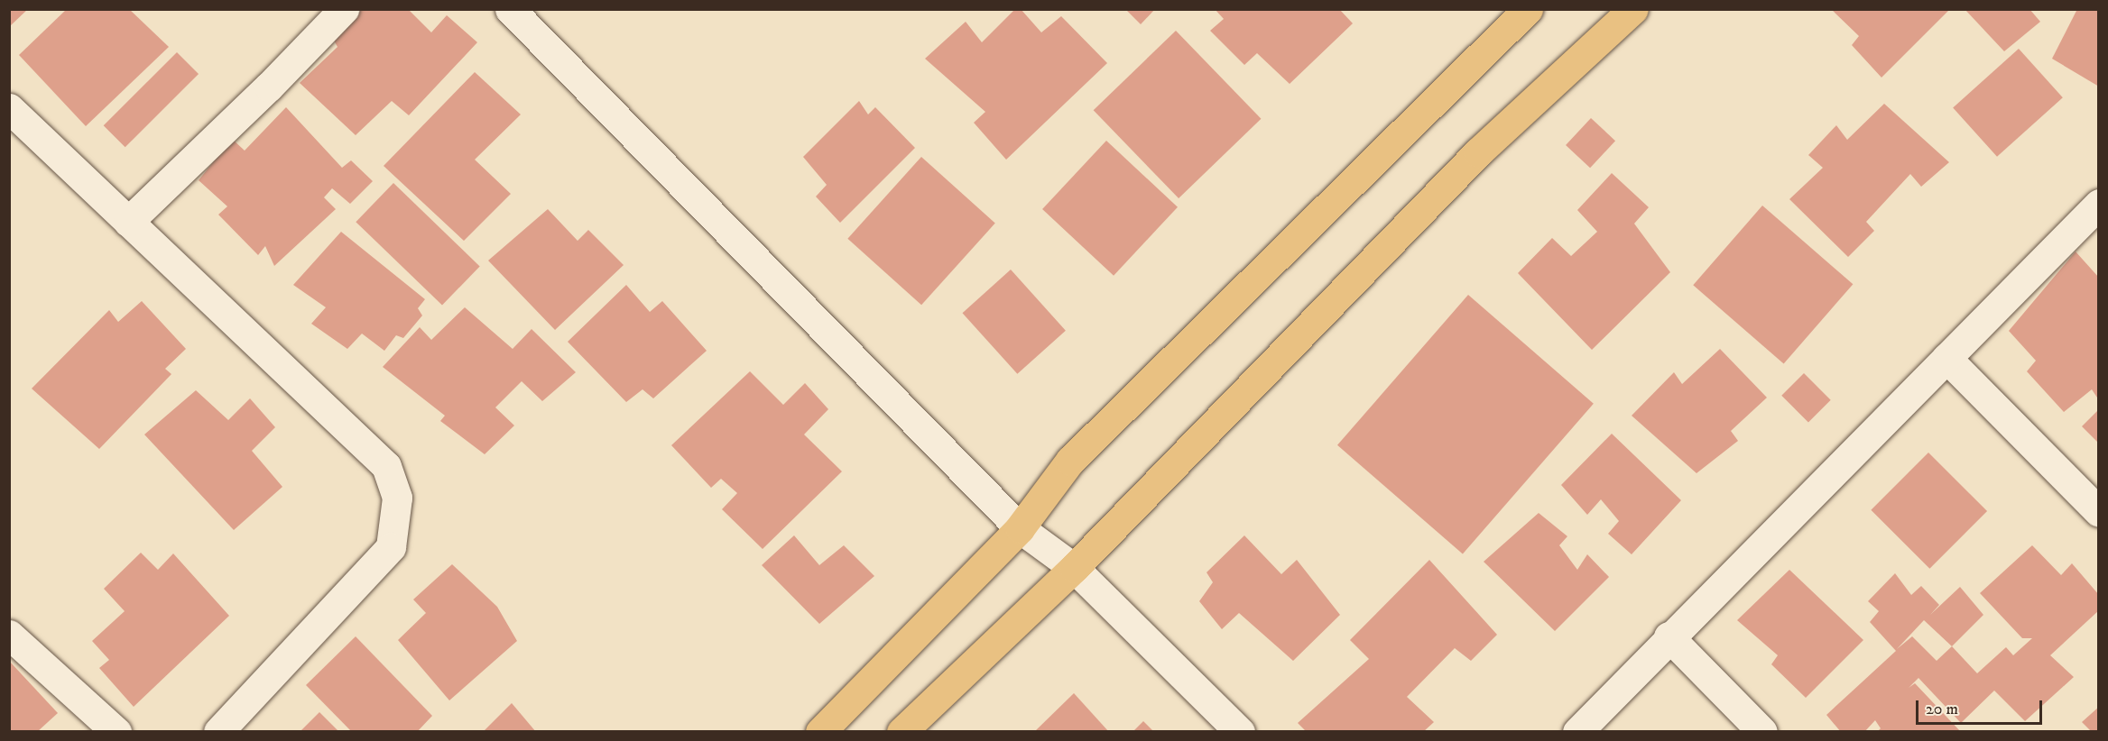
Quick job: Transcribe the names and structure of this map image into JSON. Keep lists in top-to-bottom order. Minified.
{"scale_bar":"20 m"}
